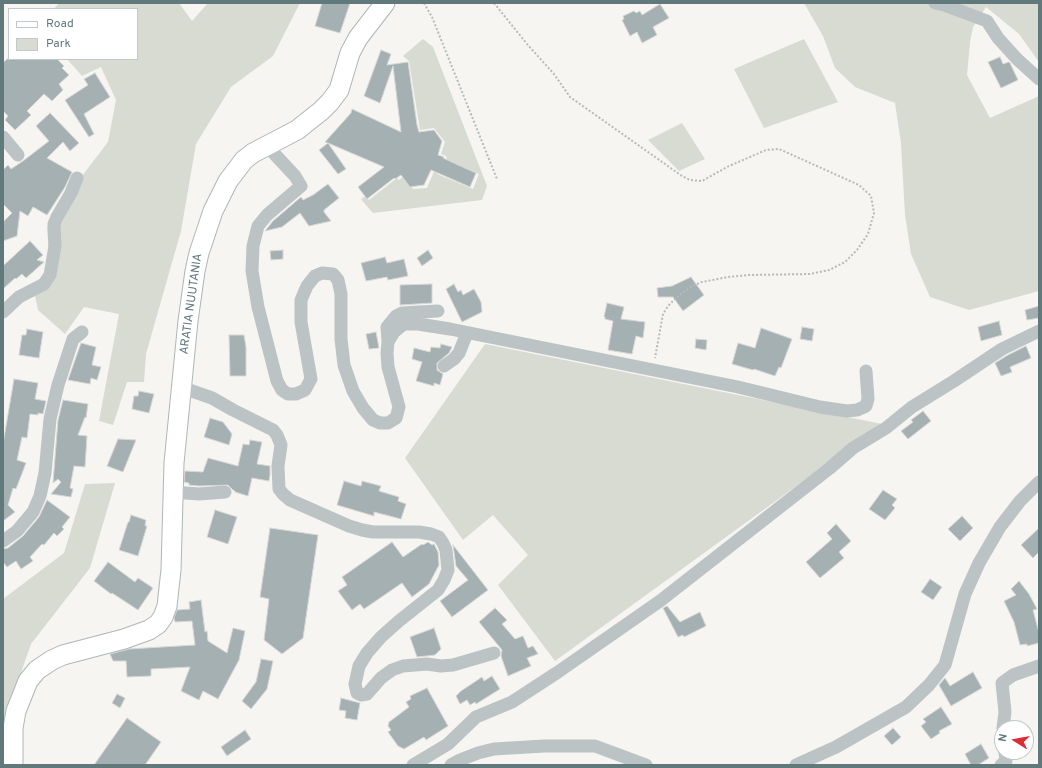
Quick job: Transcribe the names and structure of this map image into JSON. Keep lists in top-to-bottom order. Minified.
{"streets":{"street":["ARATIA NUUTANIA"]},"legend":["Road","Park"],"north":"left"}
